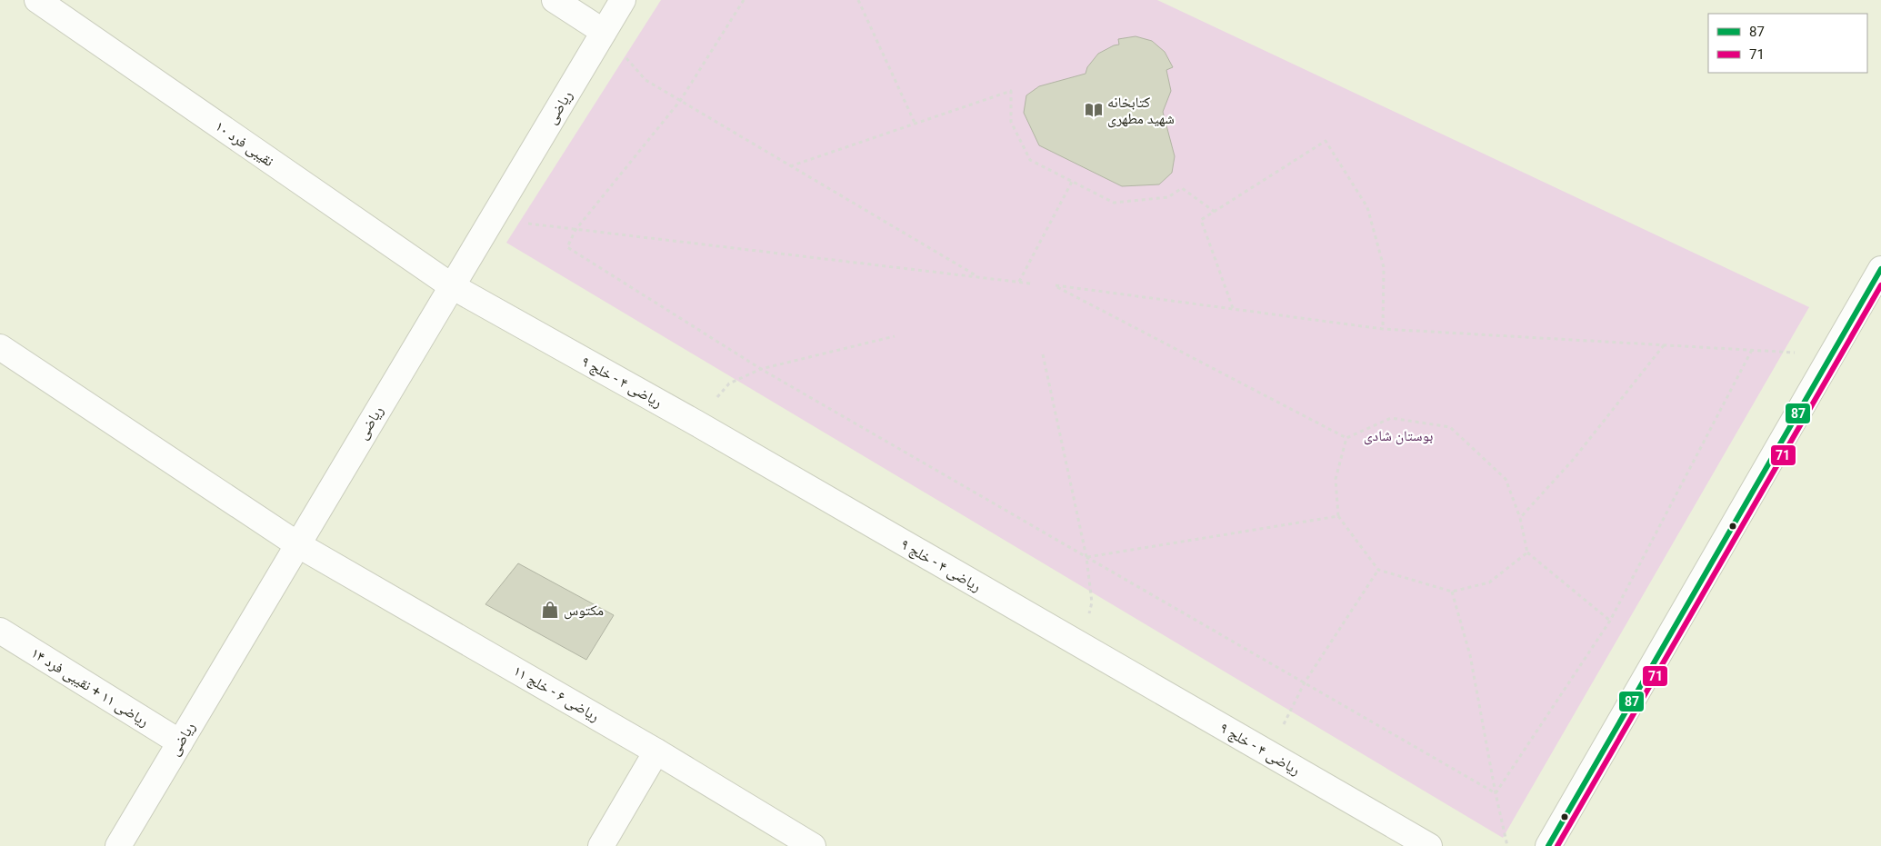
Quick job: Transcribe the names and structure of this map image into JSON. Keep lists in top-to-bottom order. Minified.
{"streets":{"street":["ریاضی","نقیبی فرد ۱۰","ریاضی ۴ - خلج ۹","ریاضی ۱۱ + نقیبی فرد ۱۴","ریاضی ۶ - خلج ۱۱"]},"crossings":[["ریاضی","نقیبی فرد ۱۰"],["ریاضی","ریاضی ۴ - خلج ۹"],["ریاضی","ریاضی ۱۱ + نقیبی فرد ۱۴"],["ریاضی","ریاضی ۶ - خلج ۱۱"],["نقیبی فرد ۱۰","ریاضی ۴ - خلج ۹"]],"parks":["بوستان شادی"],"places":{"library":["کتابخانه شهید مطهری"],"shop":["مکتوس"]},"lines":["transit line 87","transit line 71"],"legend":["87","71"]}
